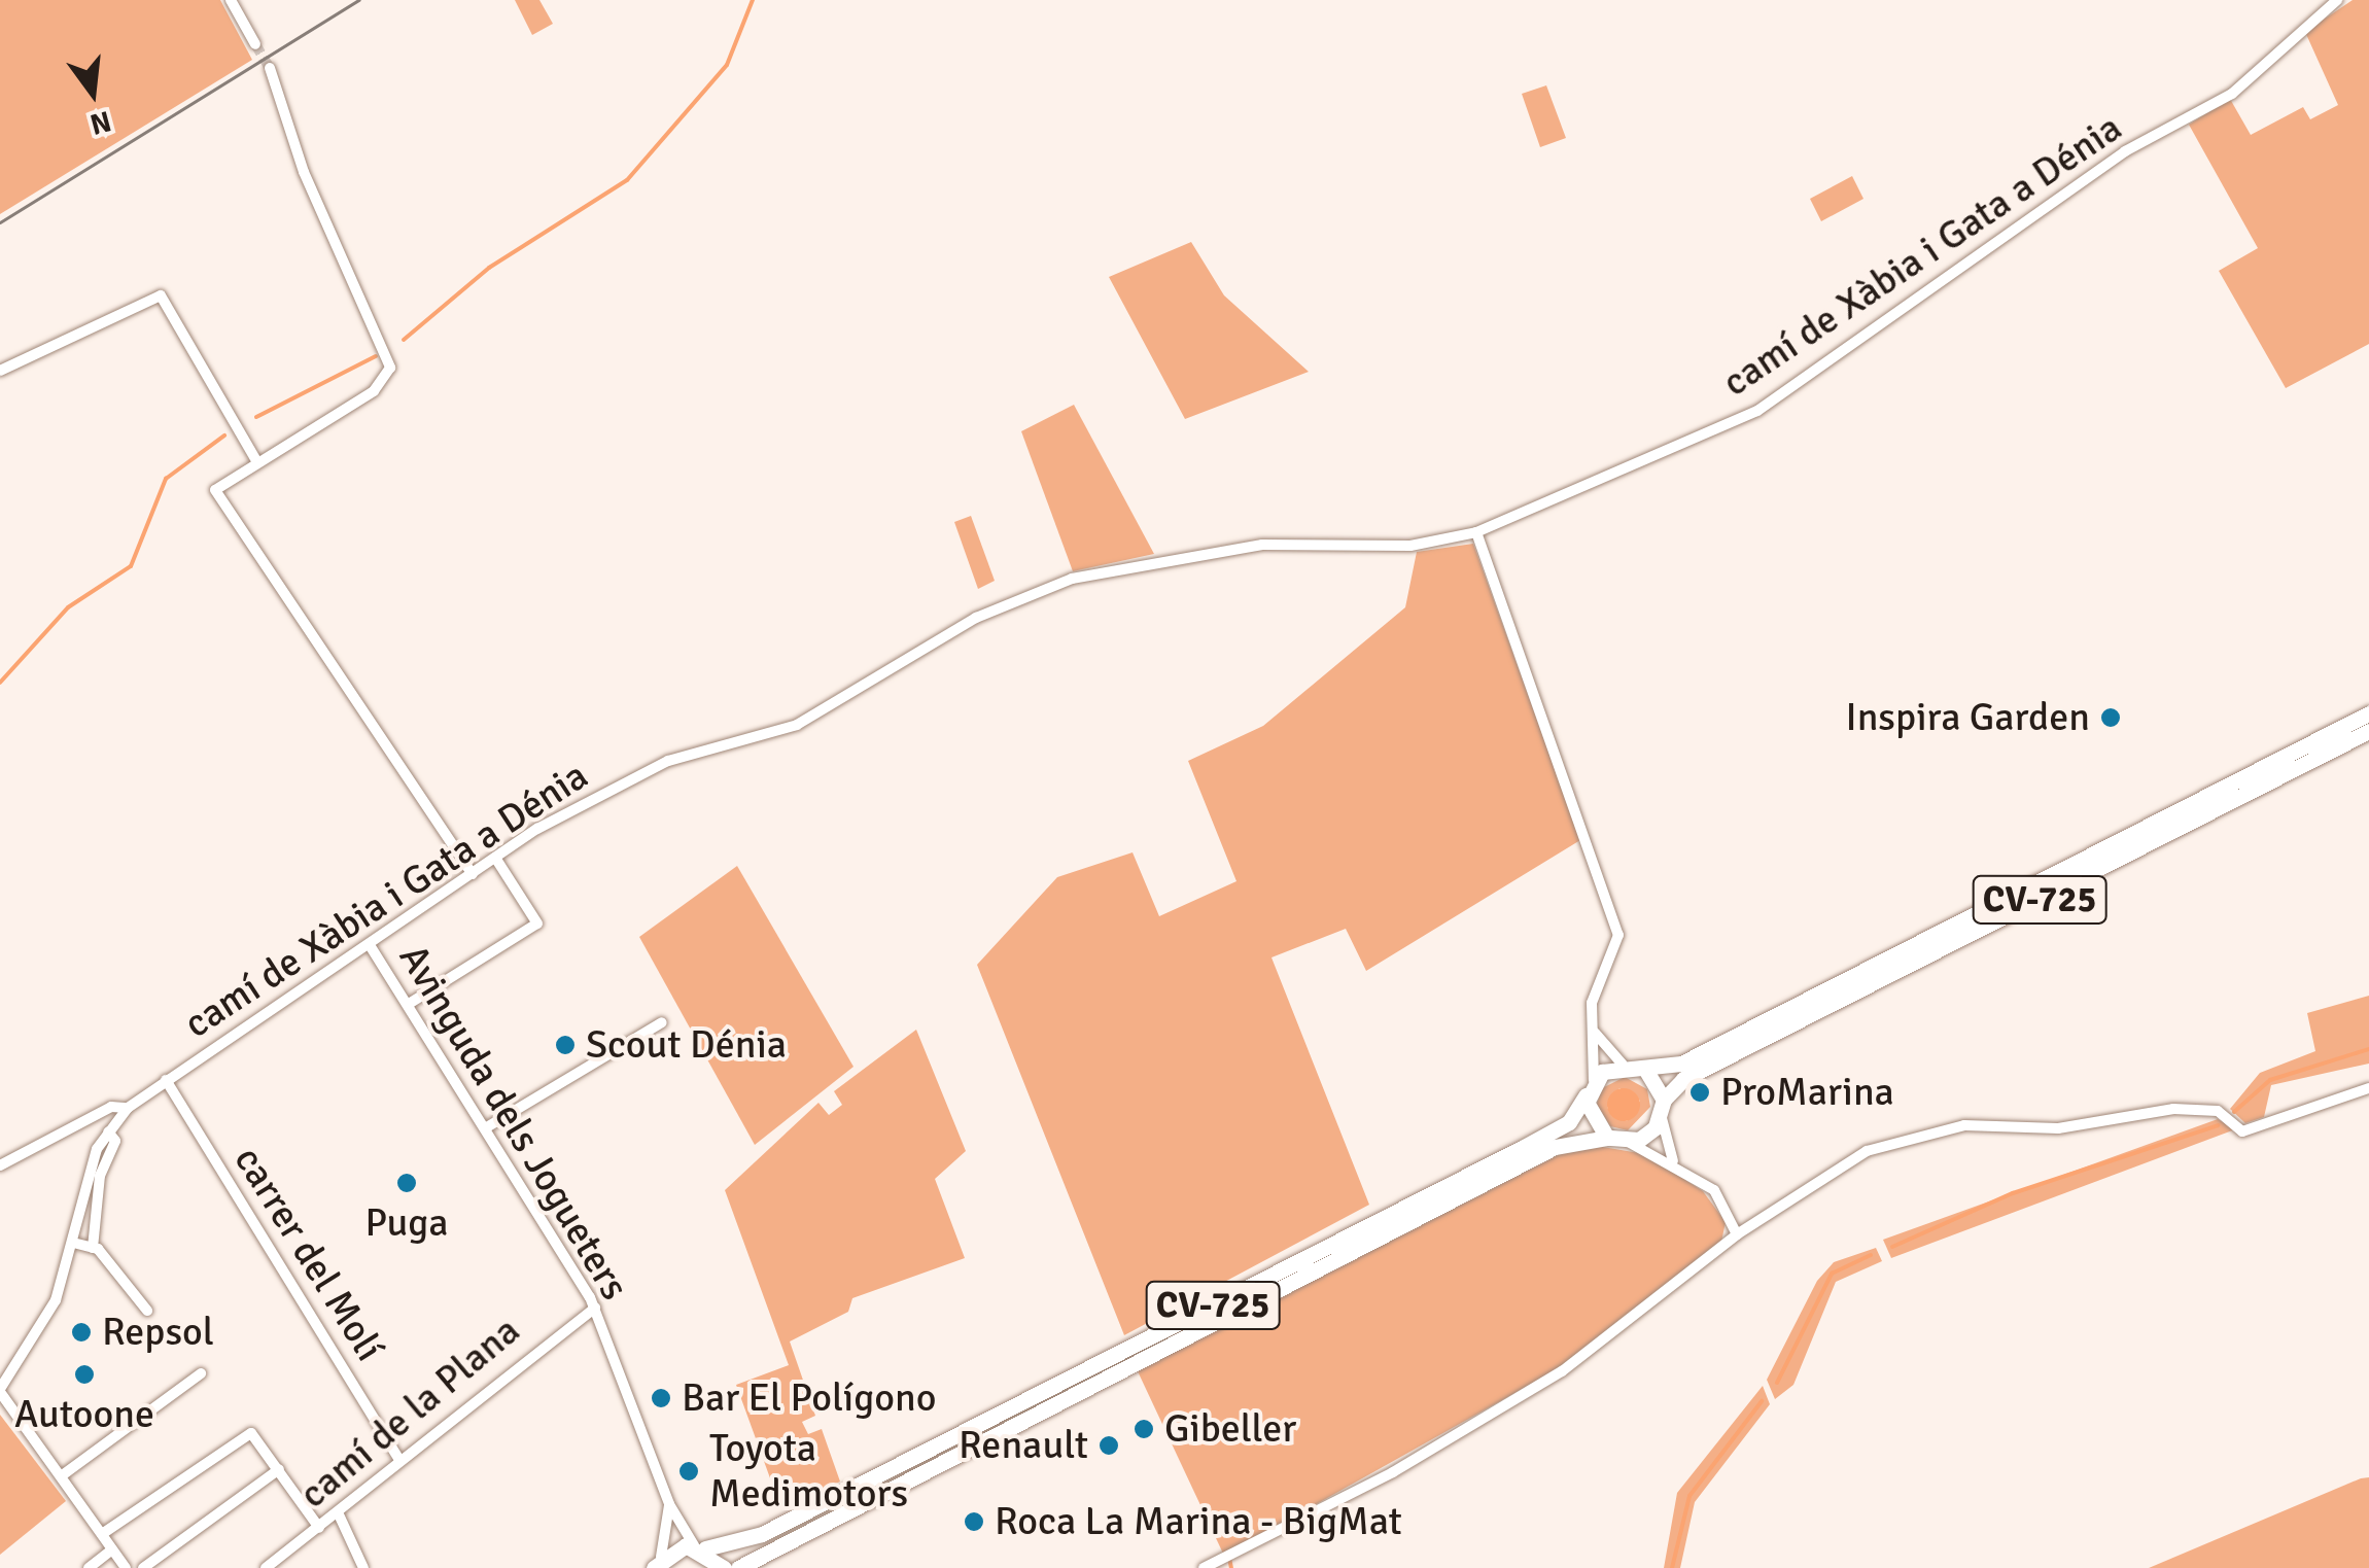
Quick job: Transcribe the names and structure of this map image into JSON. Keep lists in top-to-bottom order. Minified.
{"streets":{"main road":["CV-725"],"street":["camí de Xàbia i Gata a Dénia","Avinguda dels Jogueters","carrer del Molí","camí de la Plana"]},"crossings":[["camí de Xàbia i Gata a Dénia","Avinguda dels Jogueters"],["camí de Xàbia i Gata a Dénia","carrer del Molí"],["CV-725","Avinguda dels Jogueters"],["Avinguda dels Jogueters","camí de la Plana"],["carrer del Molí","camí de la Plana"]],"places":["Inspira Garden","Scout Dénia","ProMarina","Puga","Repsol","Autoone","Bar El Polígono","Gibeller","Renault","Toyota Medimotors","Roca La Marina - BigMat"],"north":"bottom"}
